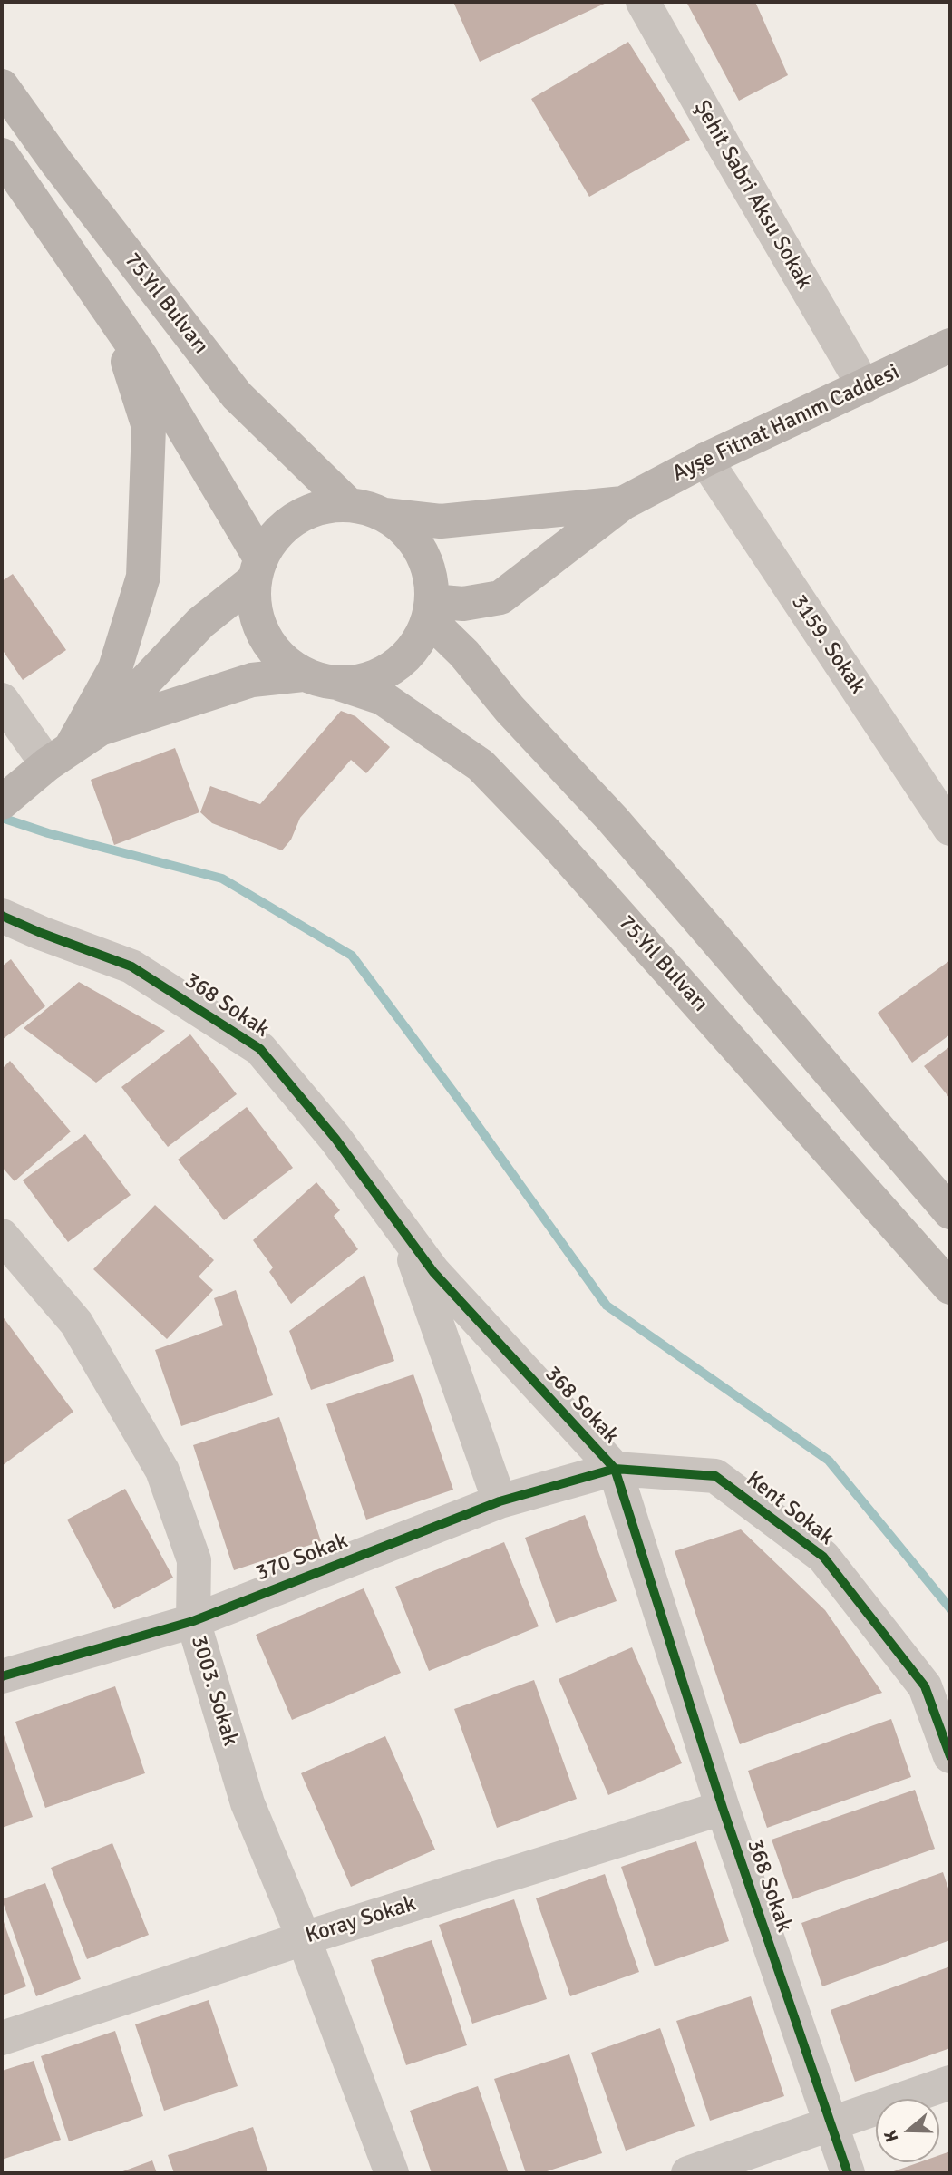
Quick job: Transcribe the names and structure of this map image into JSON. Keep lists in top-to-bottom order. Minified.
{"streets":{"main road":["75.Yıl Bulvarı","Ayşe Fitnat Hanım Caddesi"],"street":["Şehit Sabri Aksu Sokak","3159. Sokak","368 Sokak","Kent Sokak","370 Sokak","3003. Sokak","Koray Sokak"]},"crossings":[["Şehit Sabri Aksu Sokak","Ayşe Fitnat Hanım Caddesi"],["75.Yıl Bulvarı","Ayşe Fitnat Hanım Caddesi"],["Ayşe Fitnat Hanım Caddesi","3159. Sokak"],["368 Sokak","Kent Sokak"],["368 Sokak","370 Sokak"],["368 Sokak","Koray Sokak"],["Kent Sokak","370 Sokak"],["370 Sokak","3003. Sokak"],["3003. Sokak","Koray Sokak"]],"north":"left"}
